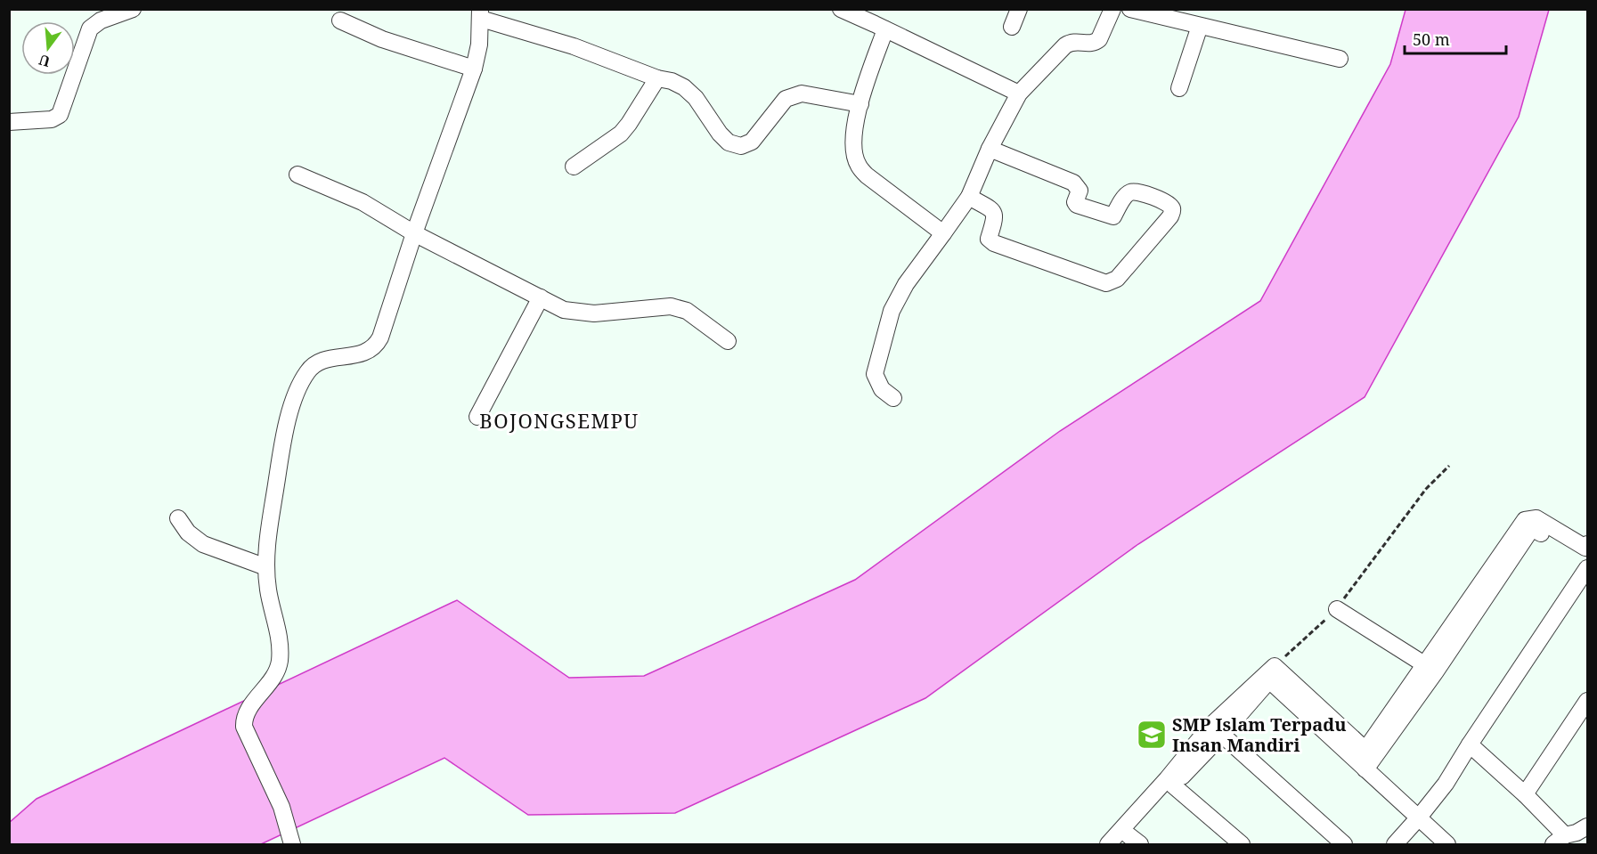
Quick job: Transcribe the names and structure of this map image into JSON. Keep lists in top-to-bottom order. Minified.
{"districts":["BOJONGSEMPU"],"places":{"school or university":["SMP Islam Terpadu Insan Mandiri"]},"scale_bar":"50 m","north":"bottom"}
